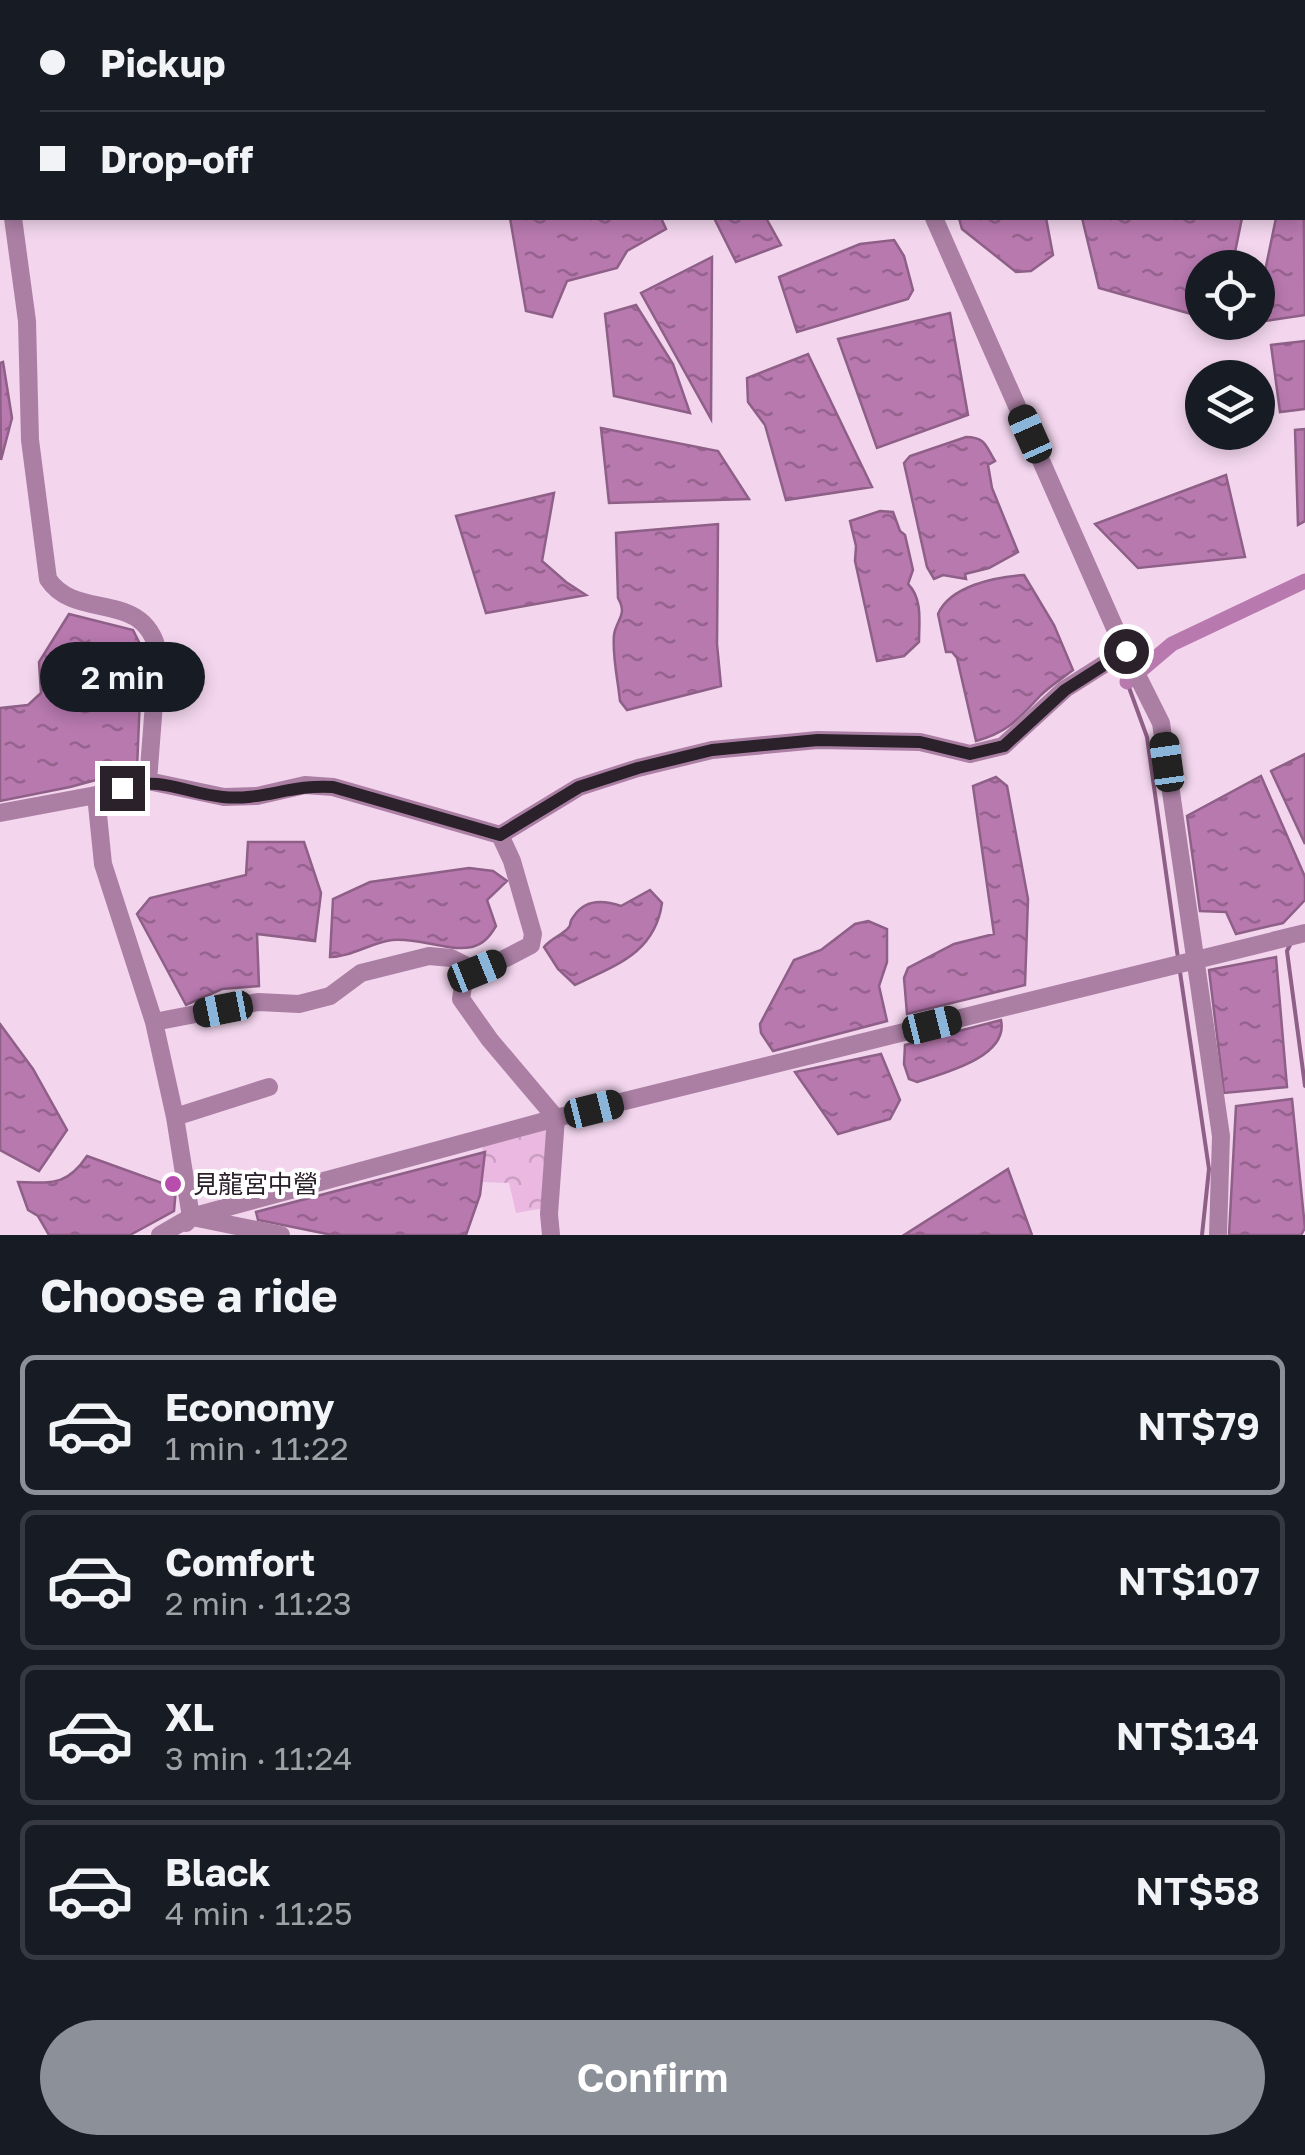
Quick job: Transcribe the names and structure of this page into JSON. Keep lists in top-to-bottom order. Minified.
{"places":["見龍宮中營"],"page":{"banner":["Pickup","Drop-off"],"bubble":"2 min","heading":"Choose a ride","list":[{"name":"Economy","note":"1 min · 11:22","value":"NT$79"},{"name":"Comfort","note":"2 min · 11:23","value":"NT$107"},{"name":"XL","note":"3 min · 11:24","value":"NT$134"},{"name":"Black","note":"4 min · 11:25","value":"NT$58"}],"buttons":"Confirm"}}
